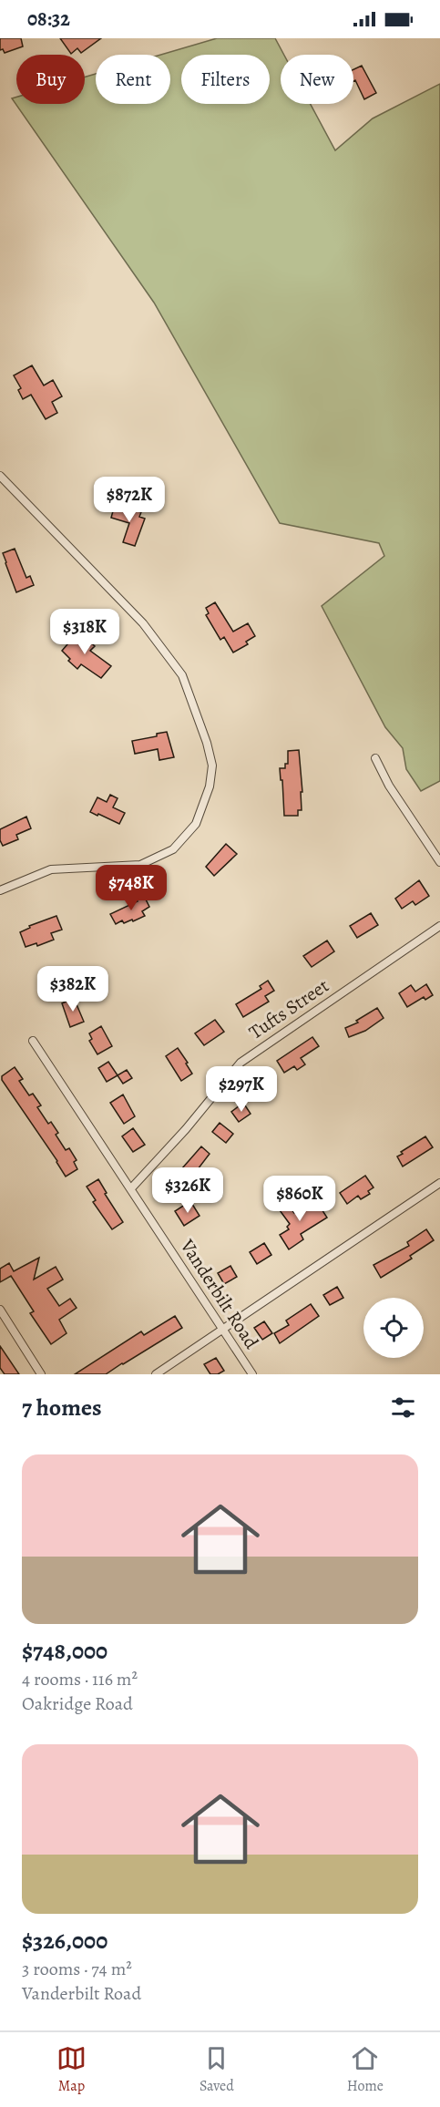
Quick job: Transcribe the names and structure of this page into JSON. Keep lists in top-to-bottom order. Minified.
{"streets":{"street":["Tufts Street","Vanderbilt Road"]},"crossings":[["Tufts Street","Vanderbilt Road"]],"page":{"status":"08:32","chip":["Buy","Rent","Filters","New"],"price":["$872K","$318K","$748K","$382K","$297K","$326K","$860K"],"heading":"7 homes","list":[{"name":"$748,000","note":"4 rooms · 116 m² · Oakridge Road"},{"name":"$326,000","note":"3 rooms · 74 m² · Vanderbilt Road"}],"tabs":["Map","Saved","Home"]}}
